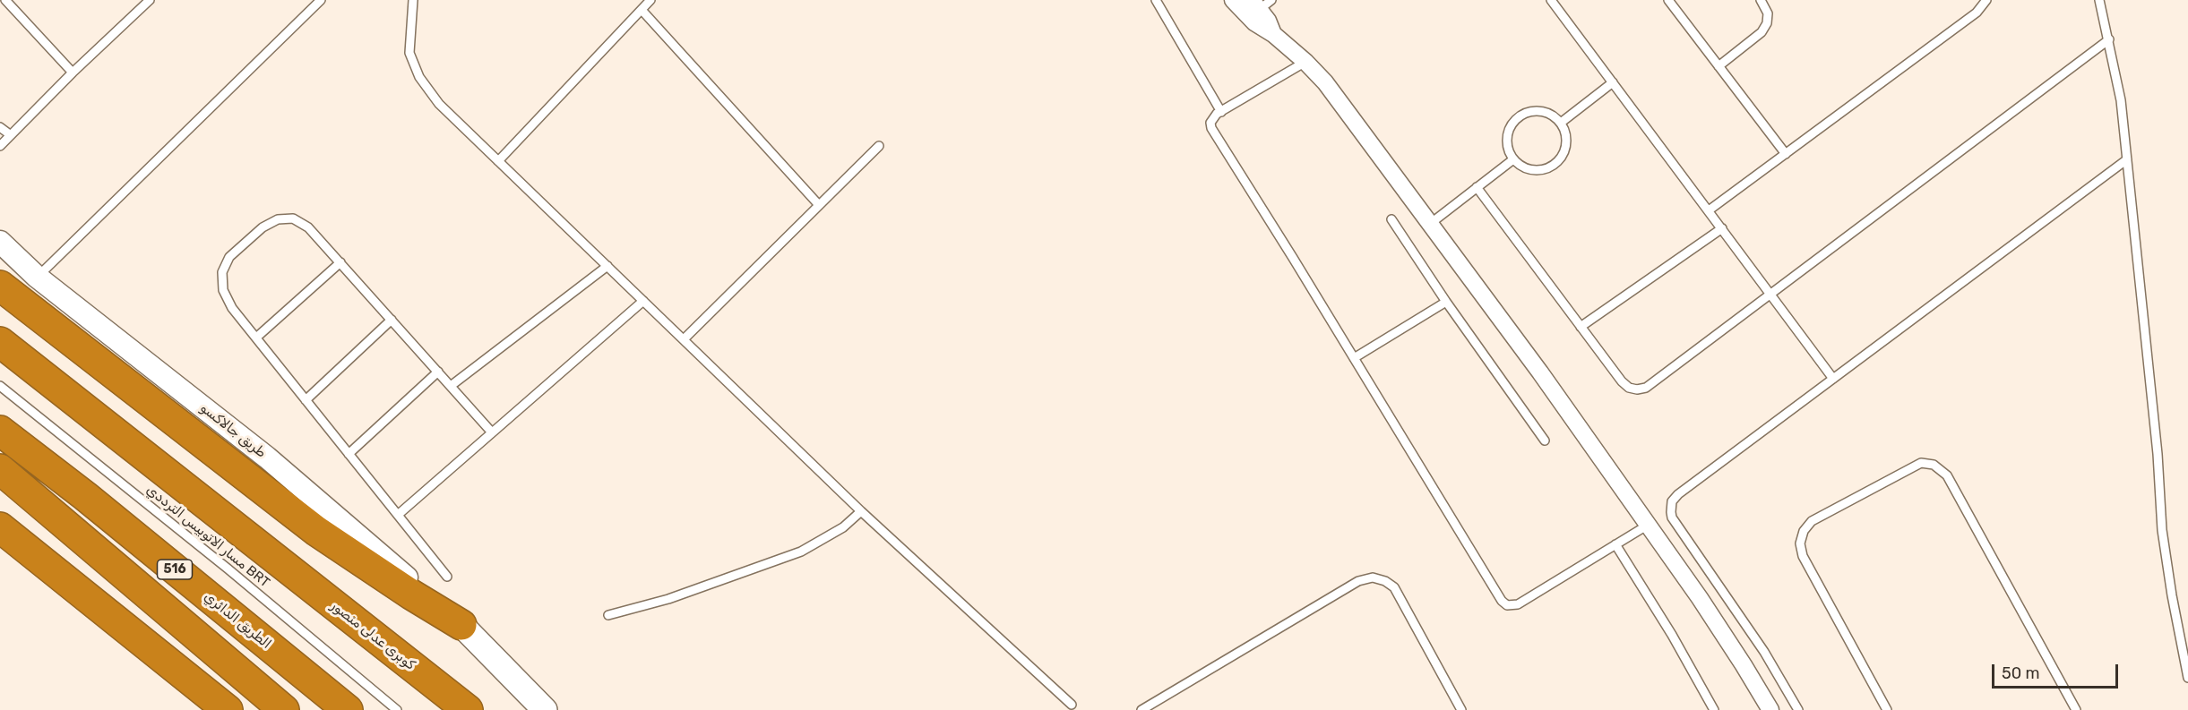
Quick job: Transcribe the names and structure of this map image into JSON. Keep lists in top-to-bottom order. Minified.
{"streets":{"highway":["516","الطريق الدائري","كوبرى عدلى منصور"],"street":["طريق جالاكسو"],"lane":["مسار الاتوبيس الترددي BRT"]},"scale_bar":"50 m"}
